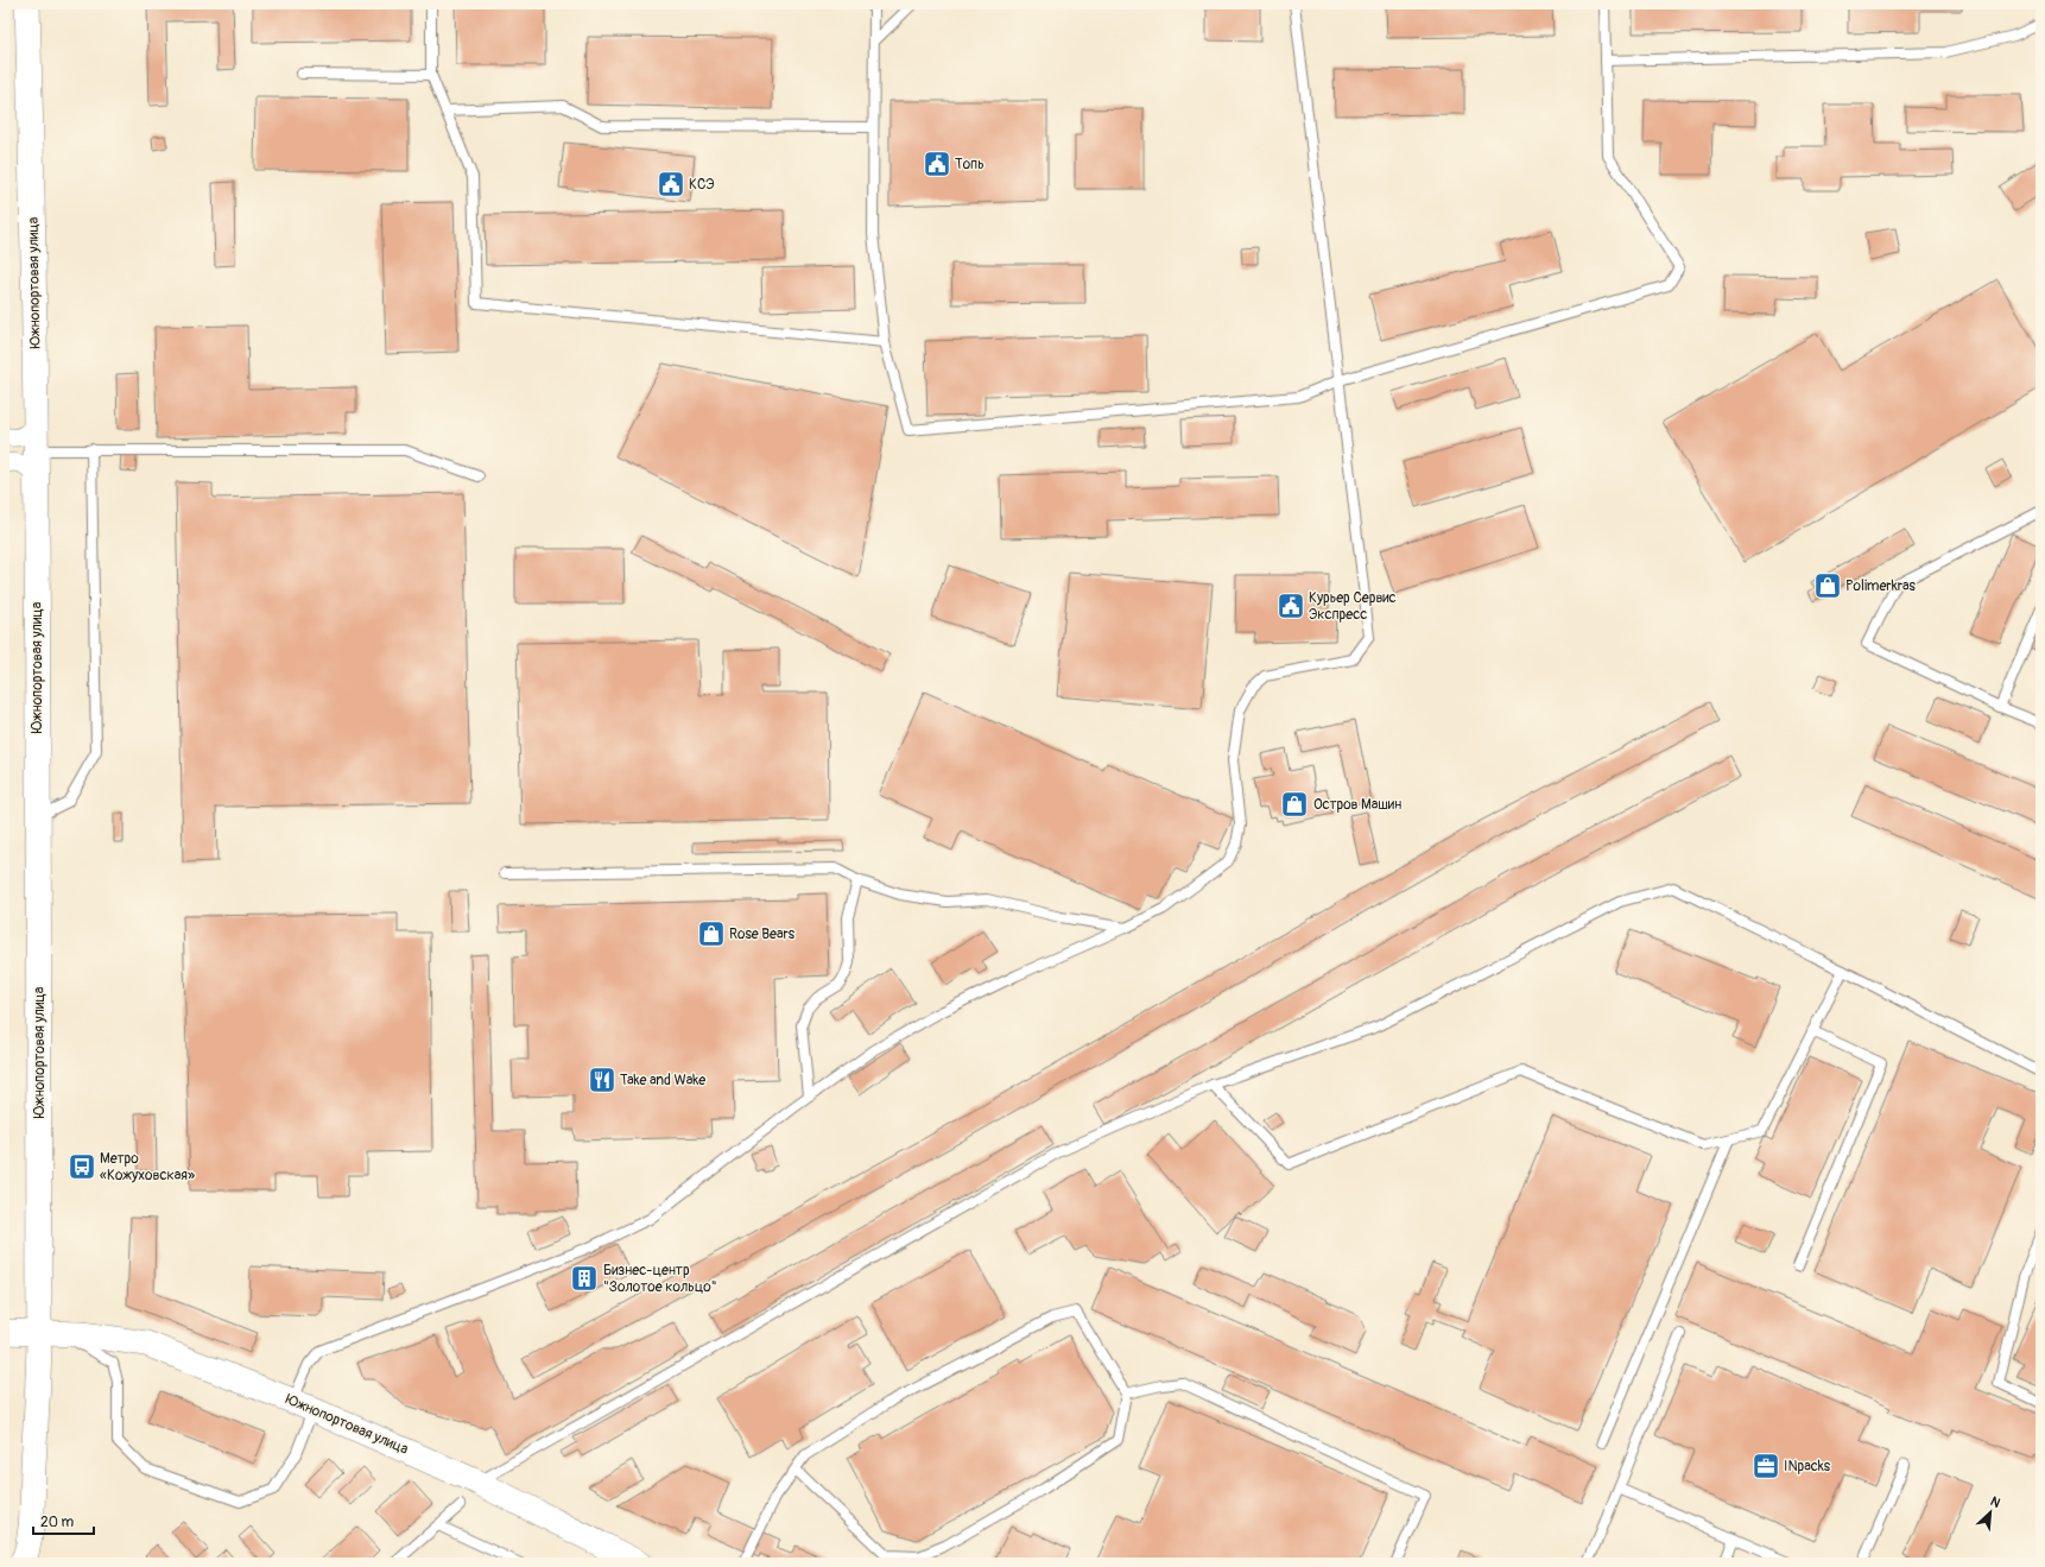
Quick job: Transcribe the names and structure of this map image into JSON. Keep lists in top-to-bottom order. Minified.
{"streets":{"main road":["Южнопортовая улица"]},"places":{"public building":["Топь","КСЭ","Курьер Сервис Экспресс"],"shop":["Polimerkras","Остров Машин","Rose Bears"],"restaurant":["Take and Wake"],"bus stop":["Метро «Кожуховская»"],"building":["Бизнес-центр \"Золотое кольцо\""],"office":["INpacks"]},"scale_bar":"20 m","north":"top right"}
